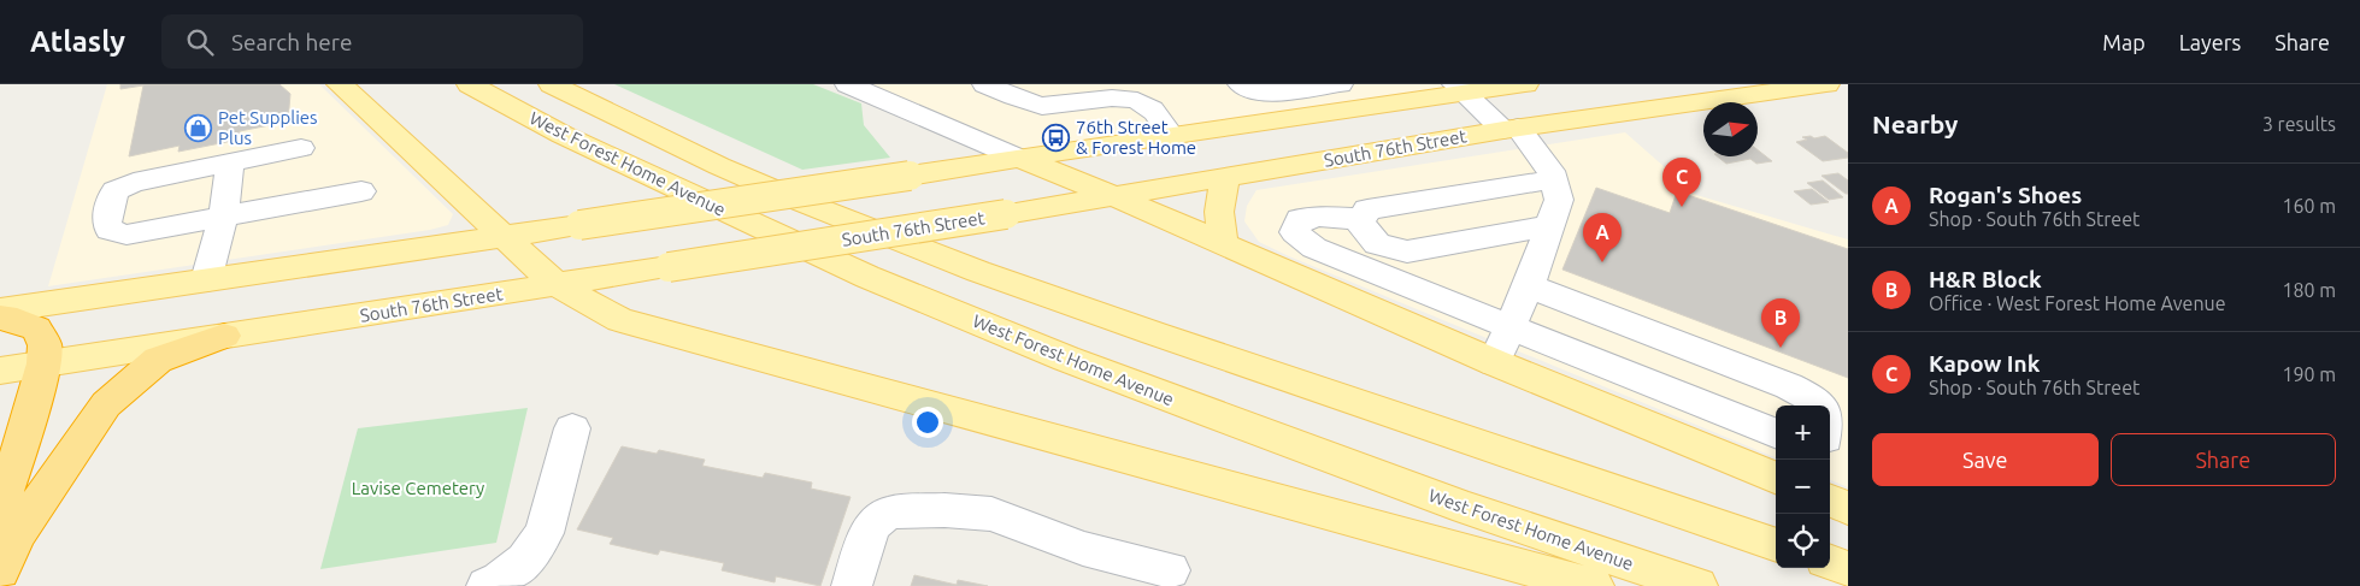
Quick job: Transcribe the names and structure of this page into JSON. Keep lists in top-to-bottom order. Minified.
{"streets":{"main road":["South 76th Street","West Forest Home Avenue"]},"parks":["Lavise Cemetery"],"places":{"shop":["Pet Supplies Plus"],"bus stop":["76th Street & Forest Home"]},"north":"right","page":{"header":"Atlasly","search":"Search here","nav":["Map","Layers","Share"],"heading":["Nearby","3 results"],"pins":["C","A","B"],"list":[{"mark":"A","name":"Rogan's Shoes","note":"Shop · South 76th Street","value":"160 m"},{"mark":"B","name":"H&R Block","note":"Office · West Forest Home Avenue","value":"180 m"},{"mark":"C","name":"Kapow Ink","note":"Shop · South 76th Street","value":"190 m"}],"map_buttons":["+","−"],"buttons":["Save","Share"]}}
